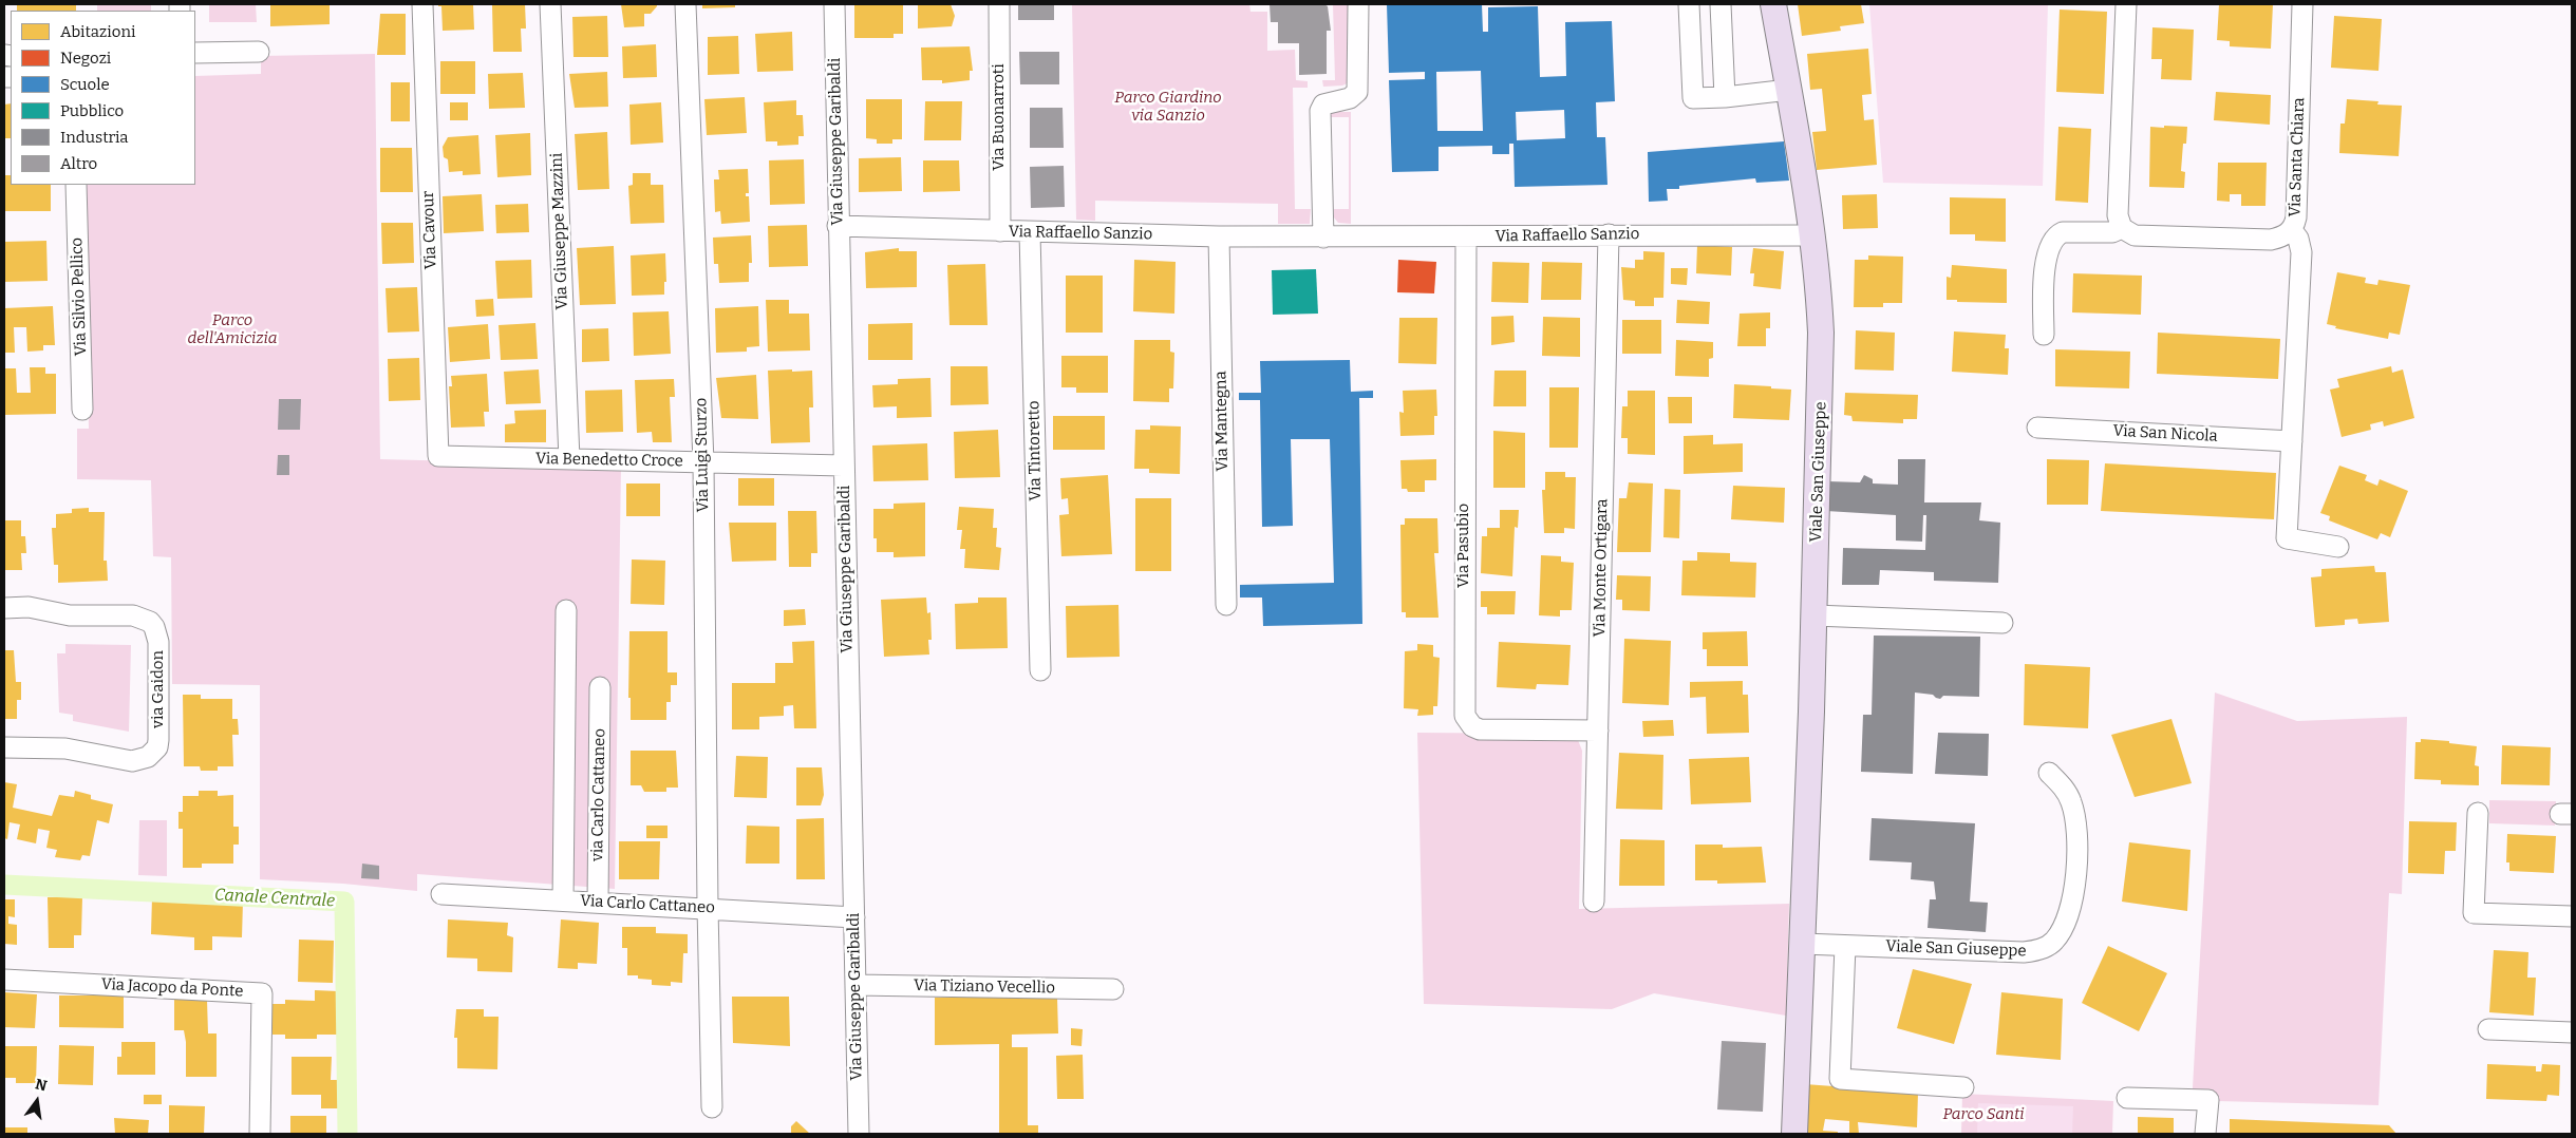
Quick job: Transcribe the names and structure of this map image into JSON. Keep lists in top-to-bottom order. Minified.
{"streets":{"main road":["Viale San Giuseppe"],"street":["Via Buonarroti","Via Giuseppe Garibaldi","Via Santa Chiara","Via Cavour","Via Giuseppe Mazzini","Via Raffaello Sanzio","Via Silvio Pellico","Via Mantegna","Via San Nicola","Via Tintoretto","Via Luigi Sturzo","Via Benedetto Croce","Via Pasubio","Via Monte Ortigara","via Gaidon","via Carlo Cattaneo","Via Carlo Cattaneo","Via Tiziano Vecellio","Via Jacopo da Ponte"]},"crossings":[["Via Buonarroti","Via Raffaello Sanzio"],["Via Giuseppe Garibaldi","Via Raffaello Sanzio"],["Via Giuseppe Garibaldi","Via Benedetto Croce"],["Via Giuseppe Garibaldi","Via Carlo Cattaneo"],["Via Giuseppe Garibaldi","Via Tiziano Vecellio"],["Via Cavour","Via Benedetto Croce"],["Via Giuseppe Mazzini","Via Benedetto Croce"],["Via Raffaello Sanzio","Via Mantegna"],["Via Raffaello Sanzio","Via Tintoretto"],["Via Raffaello Sanzio","Viale San Giuseppe"],["Via Raffaello Sanzio","Via Pasubio"],["Via Raffaello Sanzio","Via Monte Ortigara"],["Via Luigi Sturzo","Via Benedetto Croce"],["Via Luigi Sturzo","Via Carlo Cattaneo"],["Via Pasubio","Via Monte Ortigara"],["via Carlo Cattaneo","Via Carlo Cattaneo"]],"water":["Canale Centrale"],"parks":["Parco Giardino via Sanzio","Parco dell'Amicizia","Parco Santi"],"legend":["Abitazioni","Negozi","Scuole","Pubblico","Industria","Altro"],"north":"top"}
